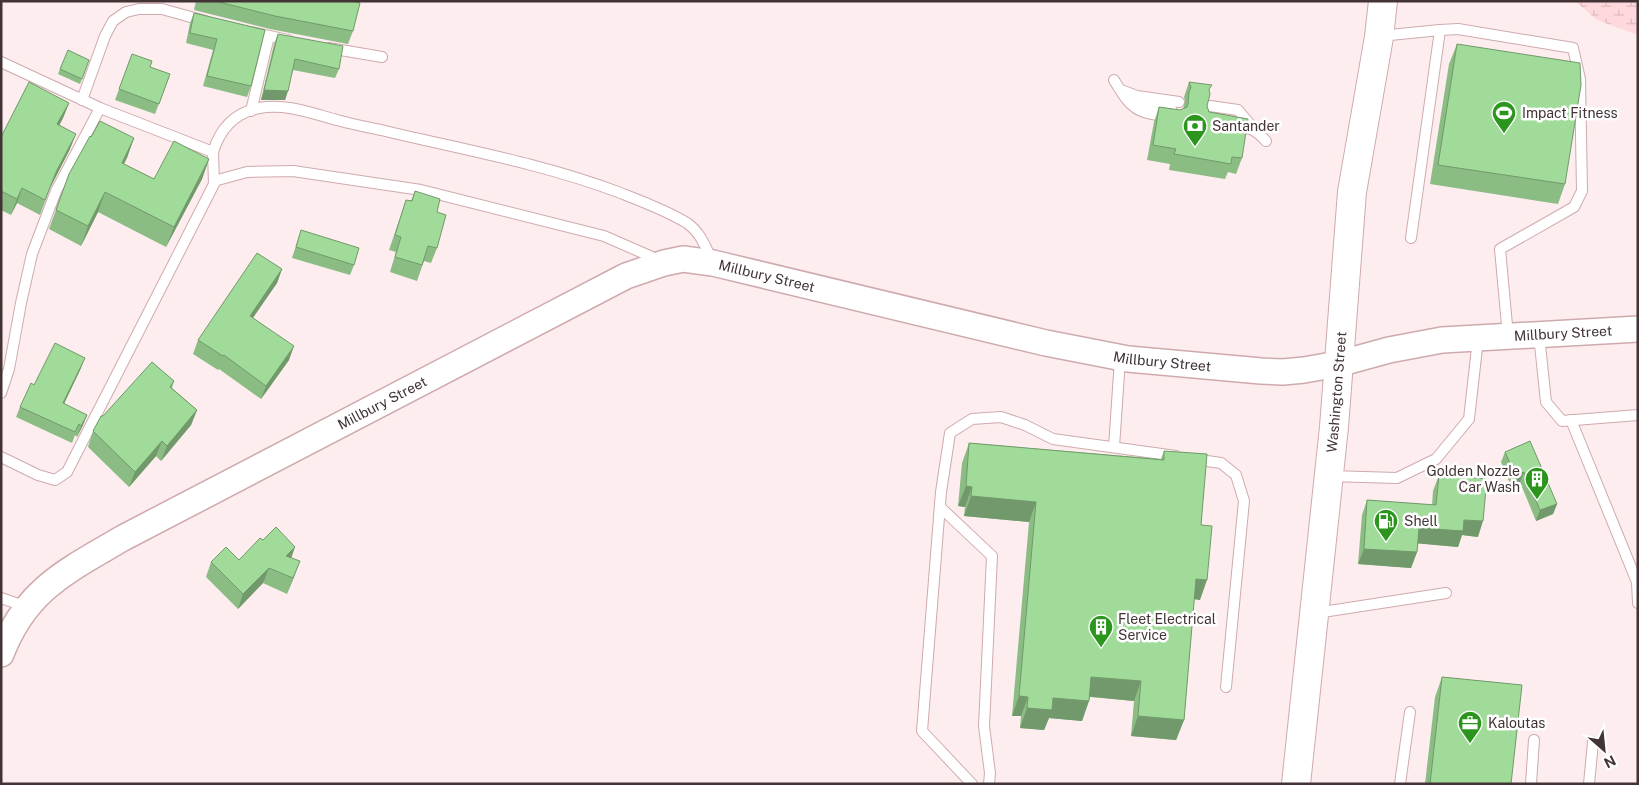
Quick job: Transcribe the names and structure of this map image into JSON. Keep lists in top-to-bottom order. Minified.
{"streets":{"main road":["Washington Street"],"street":["Millbury Street"]},"crossings":[["Millbury Street","Washington Street"]],"places":{"sports":["Impact Fitness"],"bank":["Santander"],"building":["Golden Nozzle Car Wash","Fleet Electrical Service"],"fuel station":["Shell"],"office":["Kaloutas"]},"north":"bottom right"}
